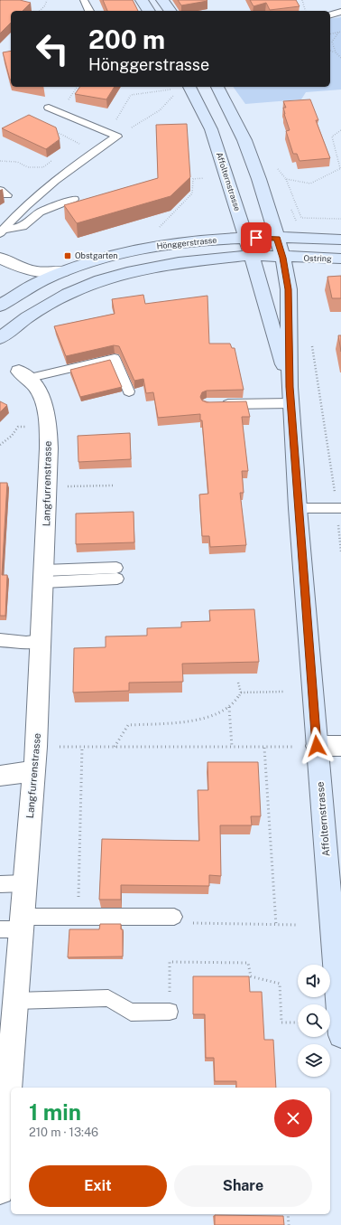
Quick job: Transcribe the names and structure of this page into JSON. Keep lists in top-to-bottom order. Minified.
{"streets":{"street":["Affolternstrasse","Hönggerstrasse","Ostring","Langfurrenstrasse"]},"crossings":[["Affolternstrasse","Hönggerstrasse"],["Affolternstrasse","Ostring"],["Hönggerstrasse","Ostring"]],"places":{"transit":["Obstgarten"]},"page":{"turn":["200 m","Hönggerstrasse"],"heading":["1 min","210 m · 13:46"],"buttons":["Exit","Share"]}}
